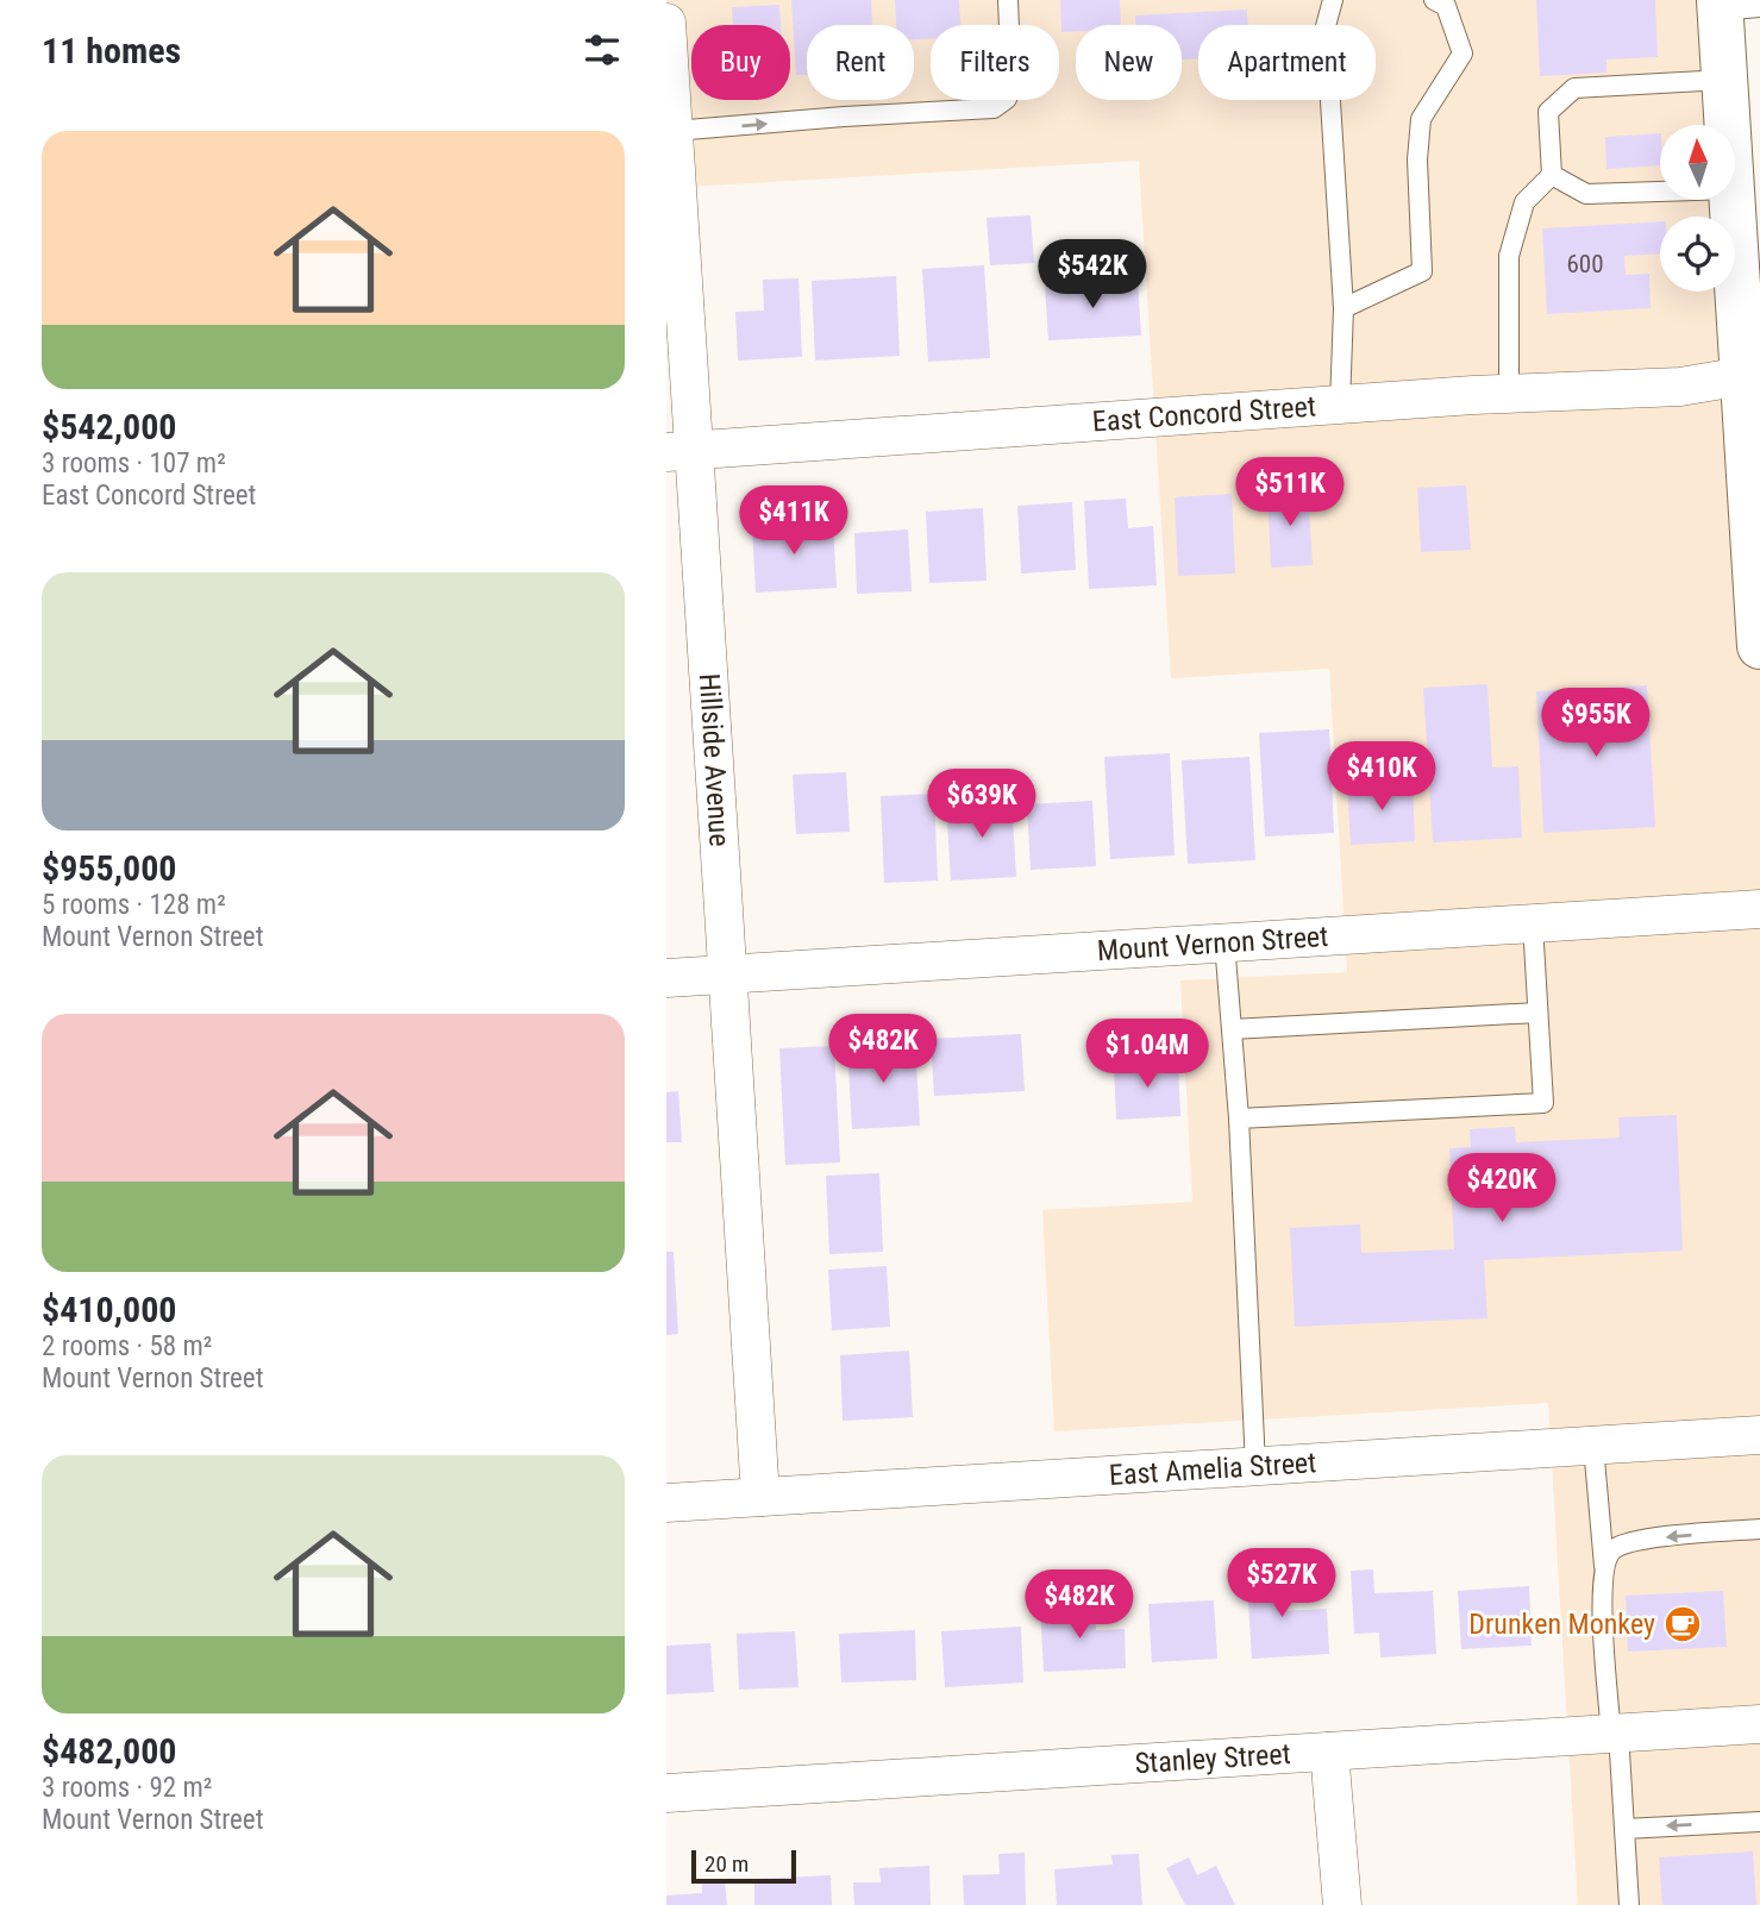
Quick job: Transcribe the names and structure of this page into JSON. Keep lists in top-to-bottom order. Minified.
{"streets":{"street":["East Concord Street","Hillside Avenue","Mount Vernon Street","East Amelia Street","Stanley Street"]},"crossings":[["East Concord Street","Hillside Avenue"],["Hillside Avenue","Mount Vernon Street"],["Hillside Avenue","East Amelia Street"]],"places":{"cafe":["Drunken Monkey"]},"house_numbers":["600"],"scale_bar":"20 m","north":"top","page":{"heading":"11 homes","chip":["Buy","Rent","Filters","New","Apartment"],"list":[{"name":"$542,000","note":"3 rooms · 107 m² · East Concord Street"},{"name":"$955,000","note":"5 rooms · 128 m² · Mount Vernon Street"},{"name":"$410,000","note":"2 rooms · 58 m² · Mount Vernon Street"},{"name":"$482,000","note":"3 rooms · 92 m² · Mount Vernon Street"}],"price":["$542K","$511K","$411K","$955K","$410K","$639K","$482K","$1.04M","$420K","$527K","$482K"],"scale":"20 m"}}
